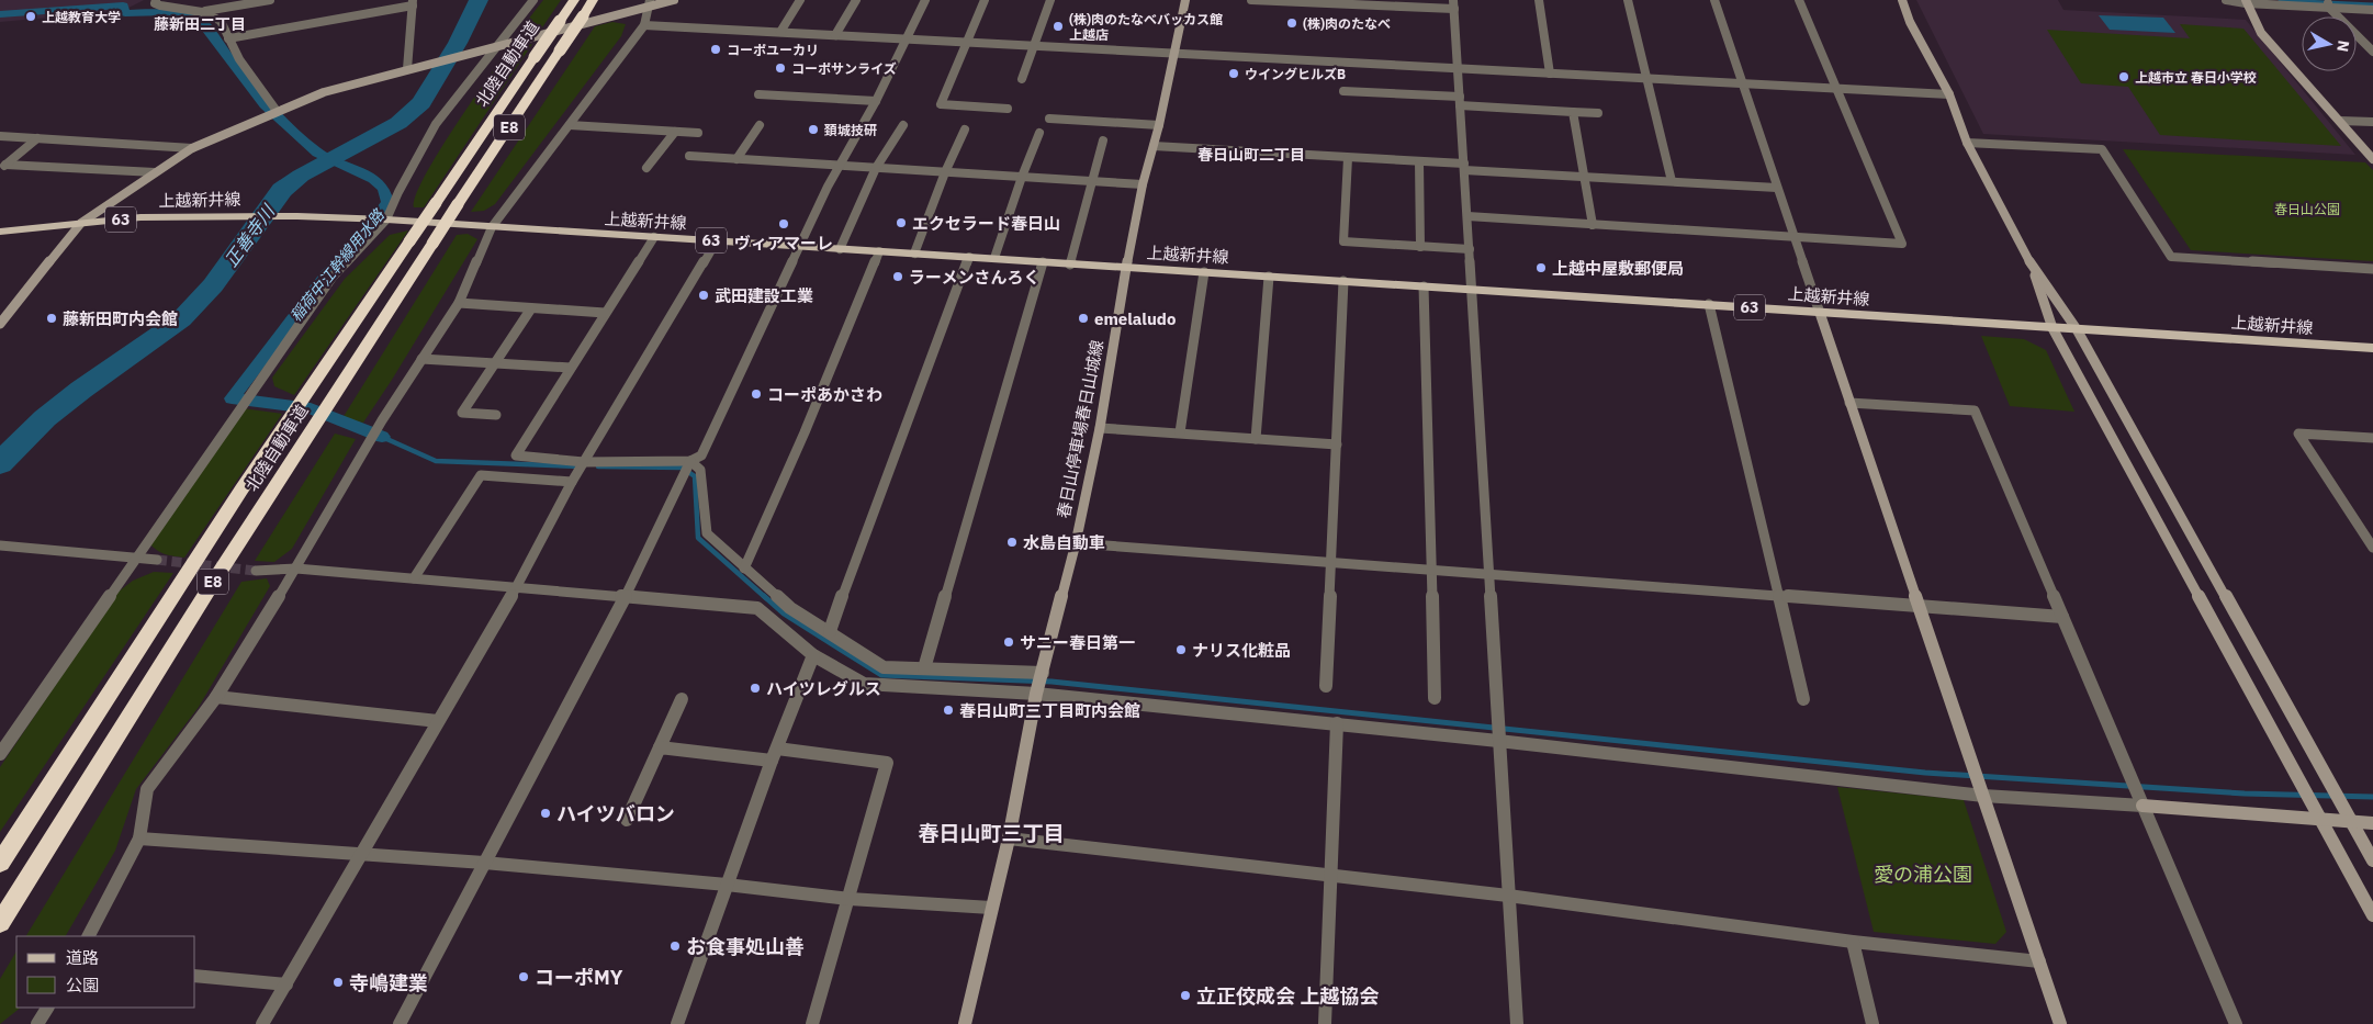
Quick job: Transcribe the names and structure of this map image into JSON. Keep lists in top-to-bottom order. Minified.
{"streets":{"highway":["北陸自動車道","E8"],"main road":["上越新井線","63"],"street":["春日山停車場春日山城線"]},"crossings":[["上越新井線","春日山停車場春日山城線"]],"districts":["藤新田二丁目","春日山町二丁目","春日山町三丁目"],"water":["正善寺川","稲荷中江幹線用水路"],"parks":["春日山公園","愛の浦公園"],"places":["上越教育大学","(株)肉のたなべ","(株)肉のたなべバッカス館 上越店","コーポユーカリ","コーポサンライズ","ウイングヒルズB","上越市立 春日小学校","頚城技研","エクセラード春日山","ヴィアマーレ","上越中屋敷郵便局","ラーメンさんろく","武田建設工業","藤新田町内会館","emelaludo","コーポあかさわ","水島自動車","サニー春日第一","ナリス化粧品","ハイツレグルス","春日山町三丁目町内会館","ハイツバロン","お食事処山善","コーポMY","寺嶋建業","立正佼成会 上越協会"],"legend":["道路","公園"],"north":"right"}
